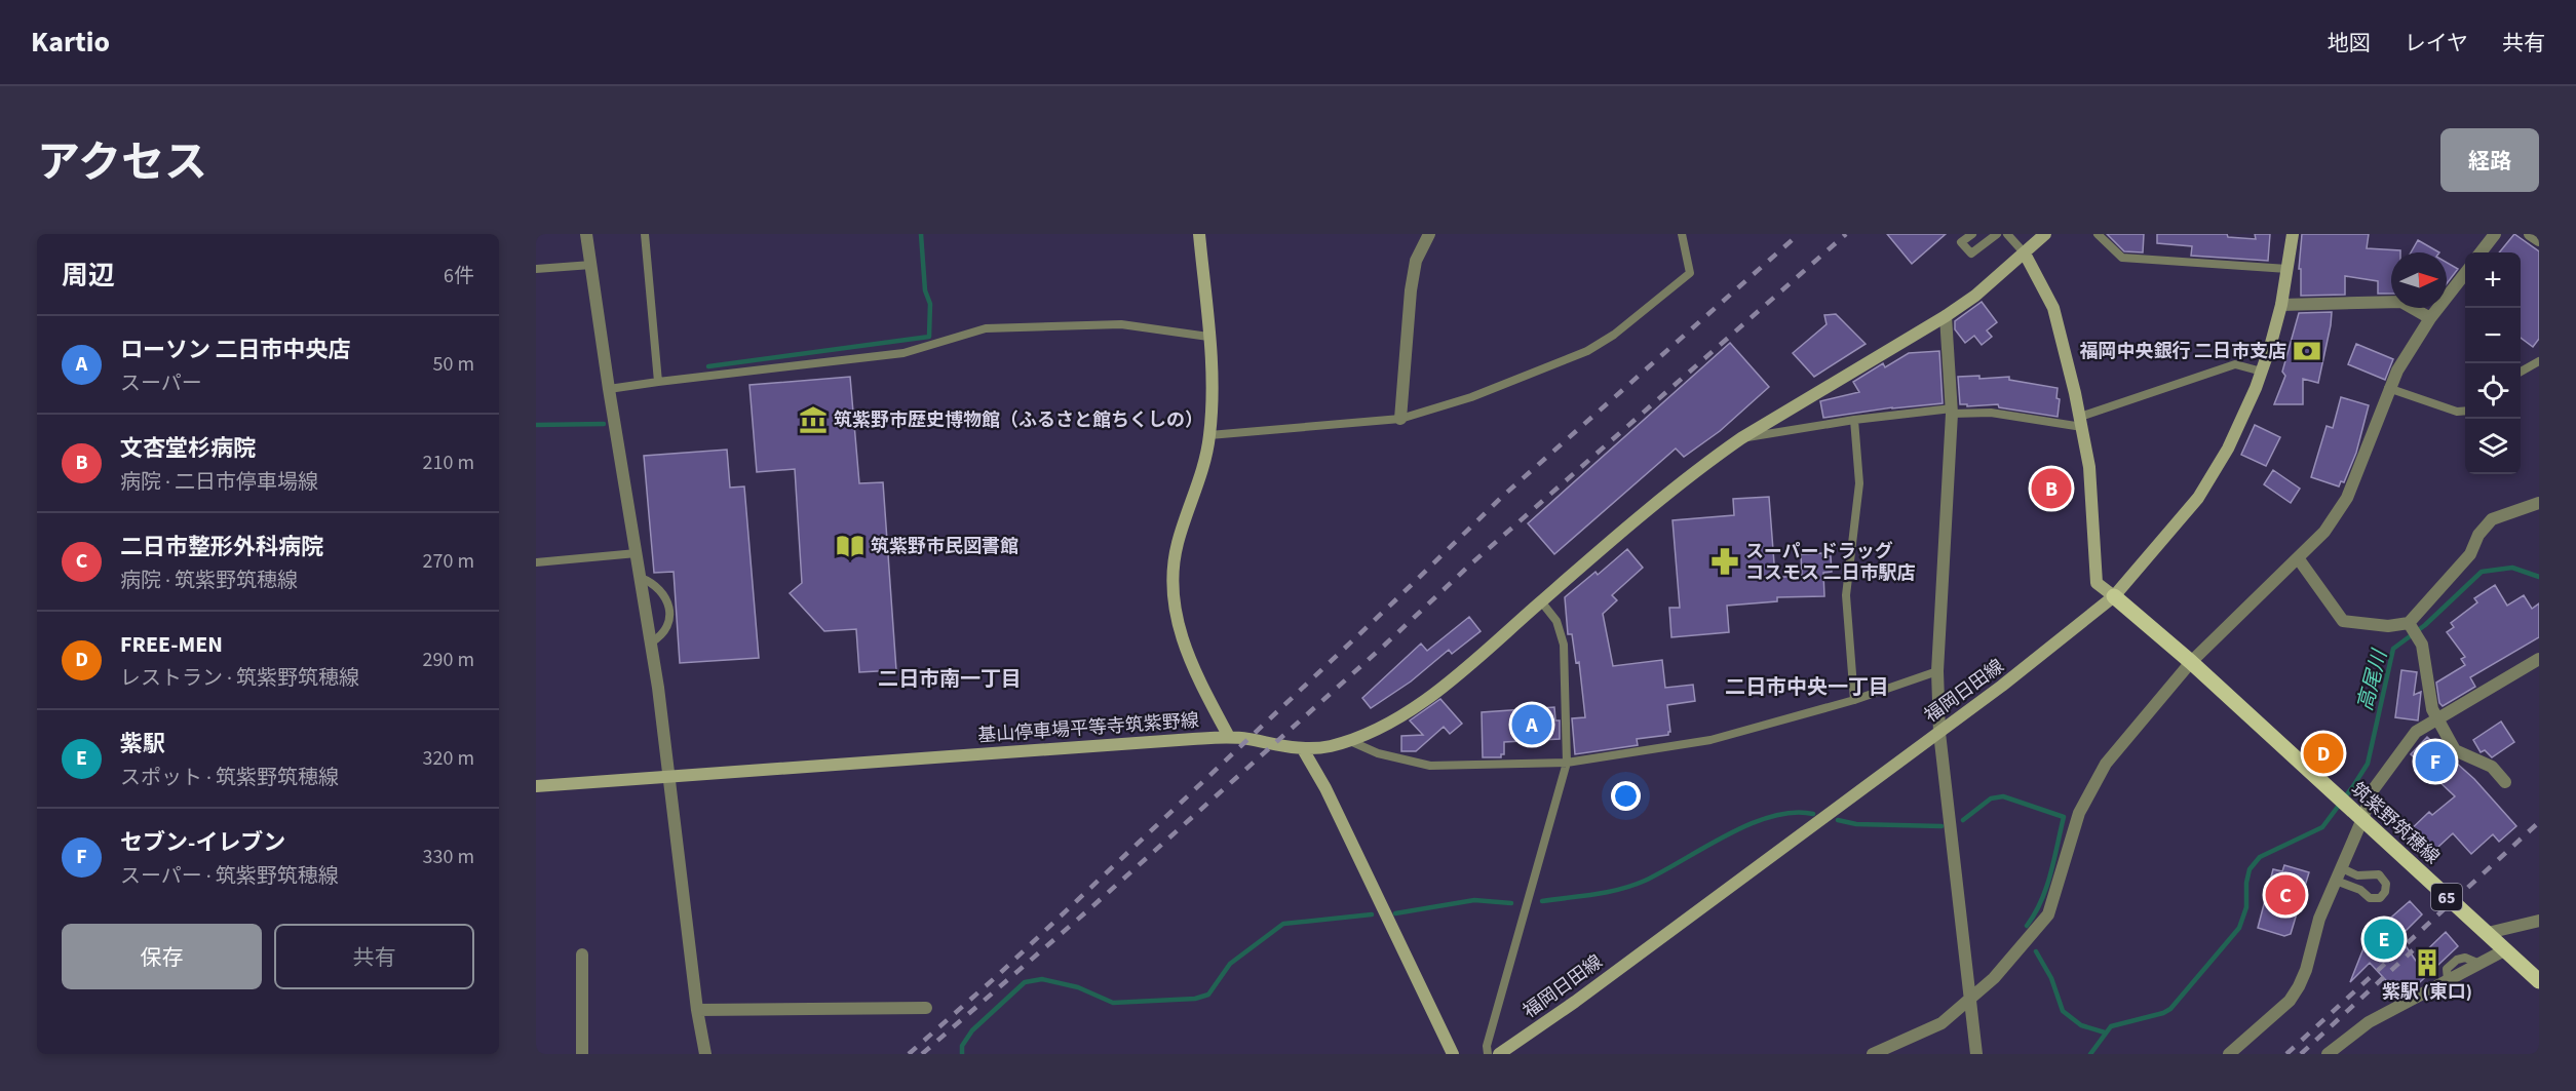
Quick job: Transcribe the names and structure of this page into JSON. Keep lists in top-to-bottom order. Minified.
{"streets":{"main road":["福岡日田線","基山停車場平等寺筑紫野線","筑紫野筑穂線","65"]},"crossings":[["福岡日田線","筑紫野筑穂線"]],"districts":["二日市南一丁目","二日市中央一丁目"],"water":["高尾川"],"places":{"bank":["福岡中央銀行 二日市支店"],"museum":["筑紫野市歴史博物館（ふるさと館ちくしの）"],"library":["筑紫野市民図書館"],"pharmacy":["スーパードラッグ コスモス 二日市駅店"],"building":["紫駅 (東口)"]},"north":"right","page":{"header":"Kartio","nav":["地図","レイヤ","共有"],"title":"アクセス","buttons":["経路",["保存","共有"]],"heading":["周辺","6件"],"map_buttons":["+","−"],"list":[{"mark":"A","name":"ローソン 二日市中央店","note":"スーパー","value":"50 m"},{"mark":"B","name":"文杏堂杉病院","note":"病院 · 二日市停車場線","value":"210 m"},{"mark":"C","name":"二日市整形外科病院","note":"病院 · 筑紫野筑穂線","value":"270 m"},{"mark":"D","name":"FREE-MEN","note":"レストラン · 筑紫野筑穂線","value":"290 m"},{"mark":"E","name":"紫駅","note":"スポット · 筑紫野筑穂線","value":"320 m"},{"mark":"F","name":"セブン-イレブン","note":"スーパー · 筑紫野筑穂線","value":"330 m"}],"pins":["B","A","D","F","C","E"]}}
